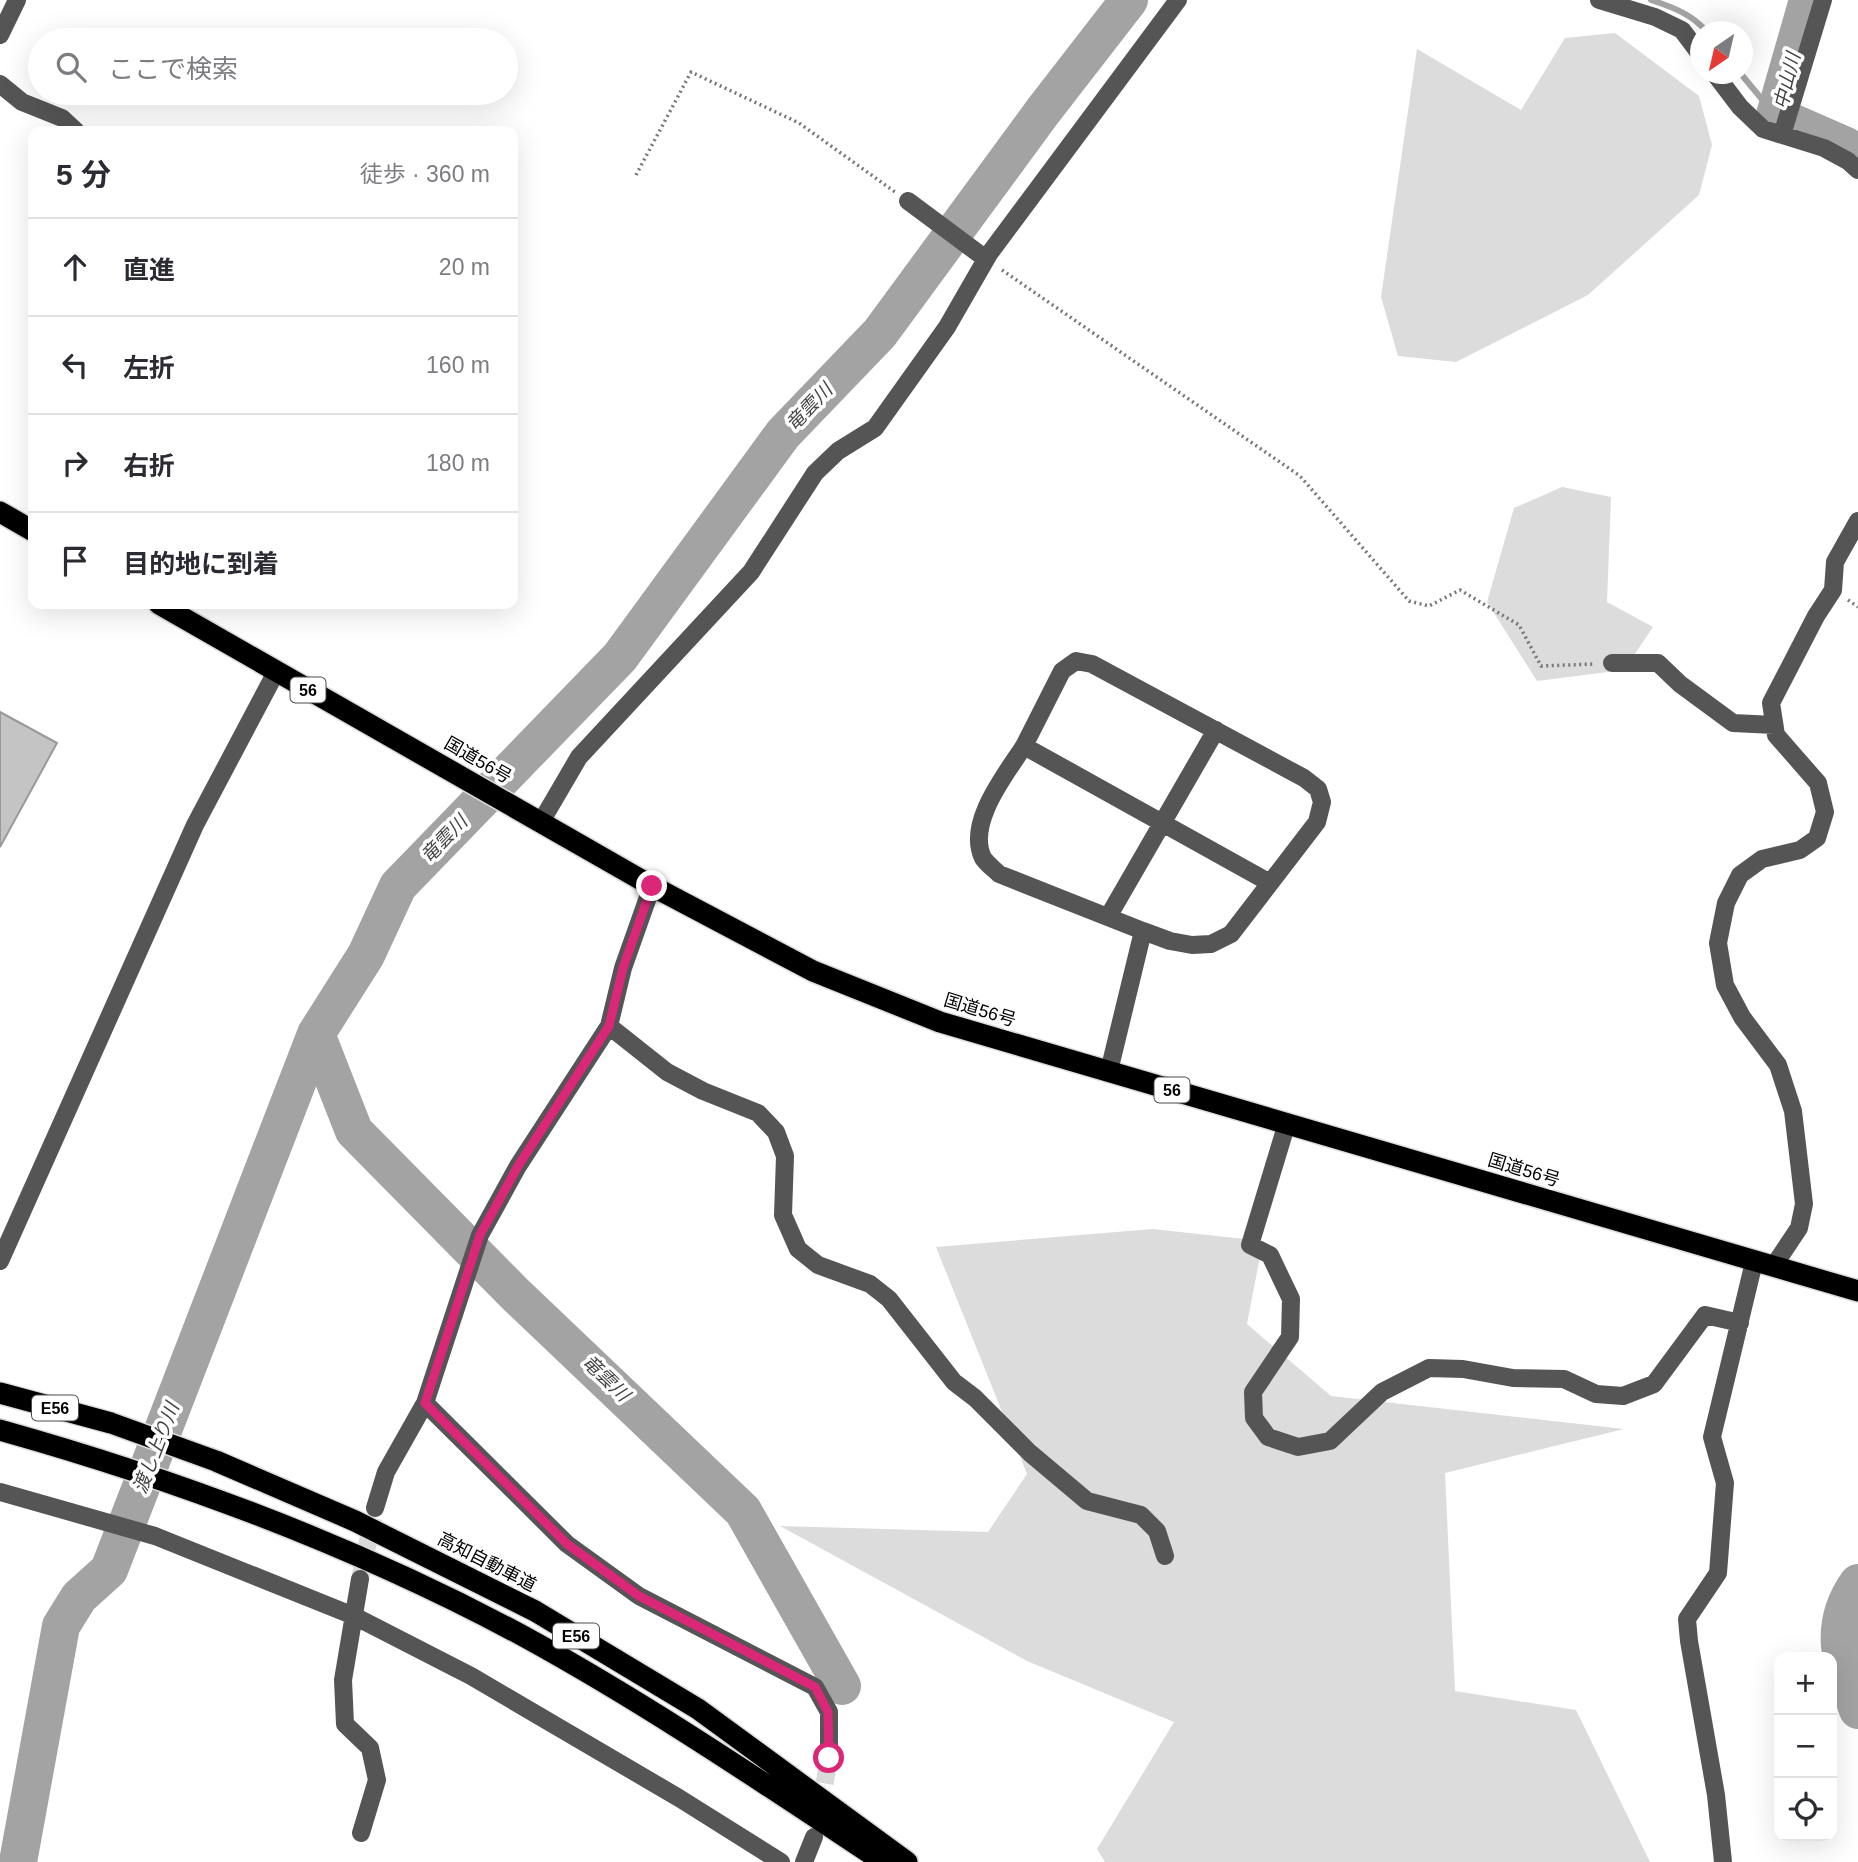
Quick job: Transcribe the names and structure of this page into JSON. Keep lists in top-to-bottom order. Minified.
{"streets":{"highway":["56","国道56号","E56","高知自動車道"]},"water":["中山川","竜雲川","渡し上り川"],"north":"bottom left","page":{"search":"ここで検索","heading":["5 分","徒歩 · 360 m"],"list":[["直進","20 m"],["左折","160 m"],["右折","180 m"],"目的地に到着"],"map_buttons":["+","−"]}}
